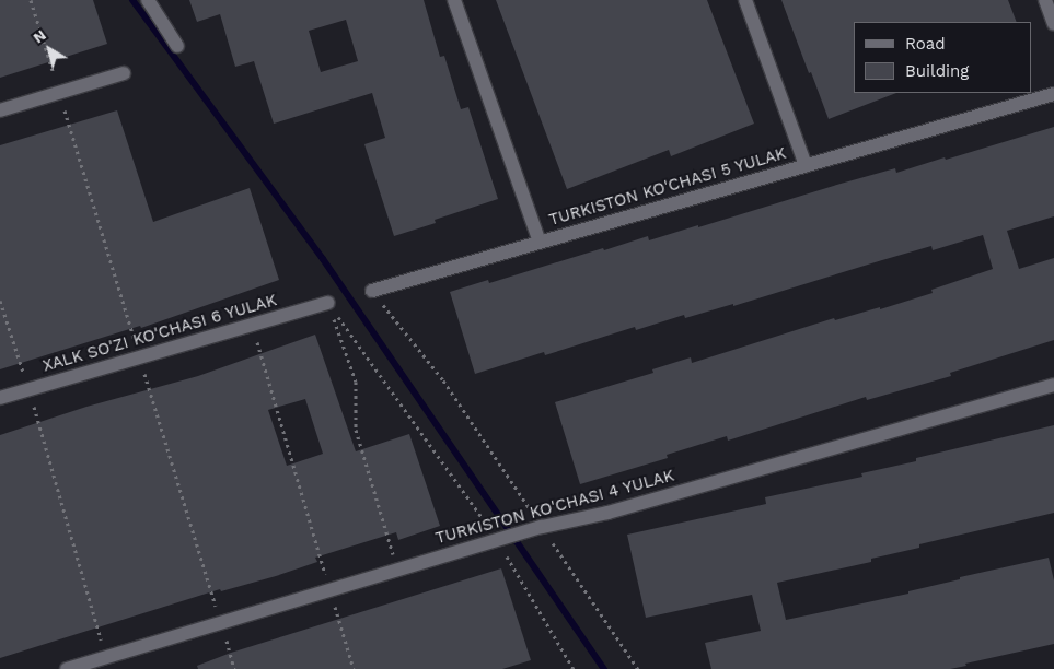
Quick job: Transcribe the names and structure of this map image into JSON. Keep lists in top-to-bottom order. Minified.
{"streets":{"street":["TURKISTON KO'CHASI 5 YULAK","XALK SO'ZI KO'CHASI 6 YULAK","TURKISTON KO'CHASI 4 YULAK"]},"legend":["Road","Building"],"north":"top left"}
